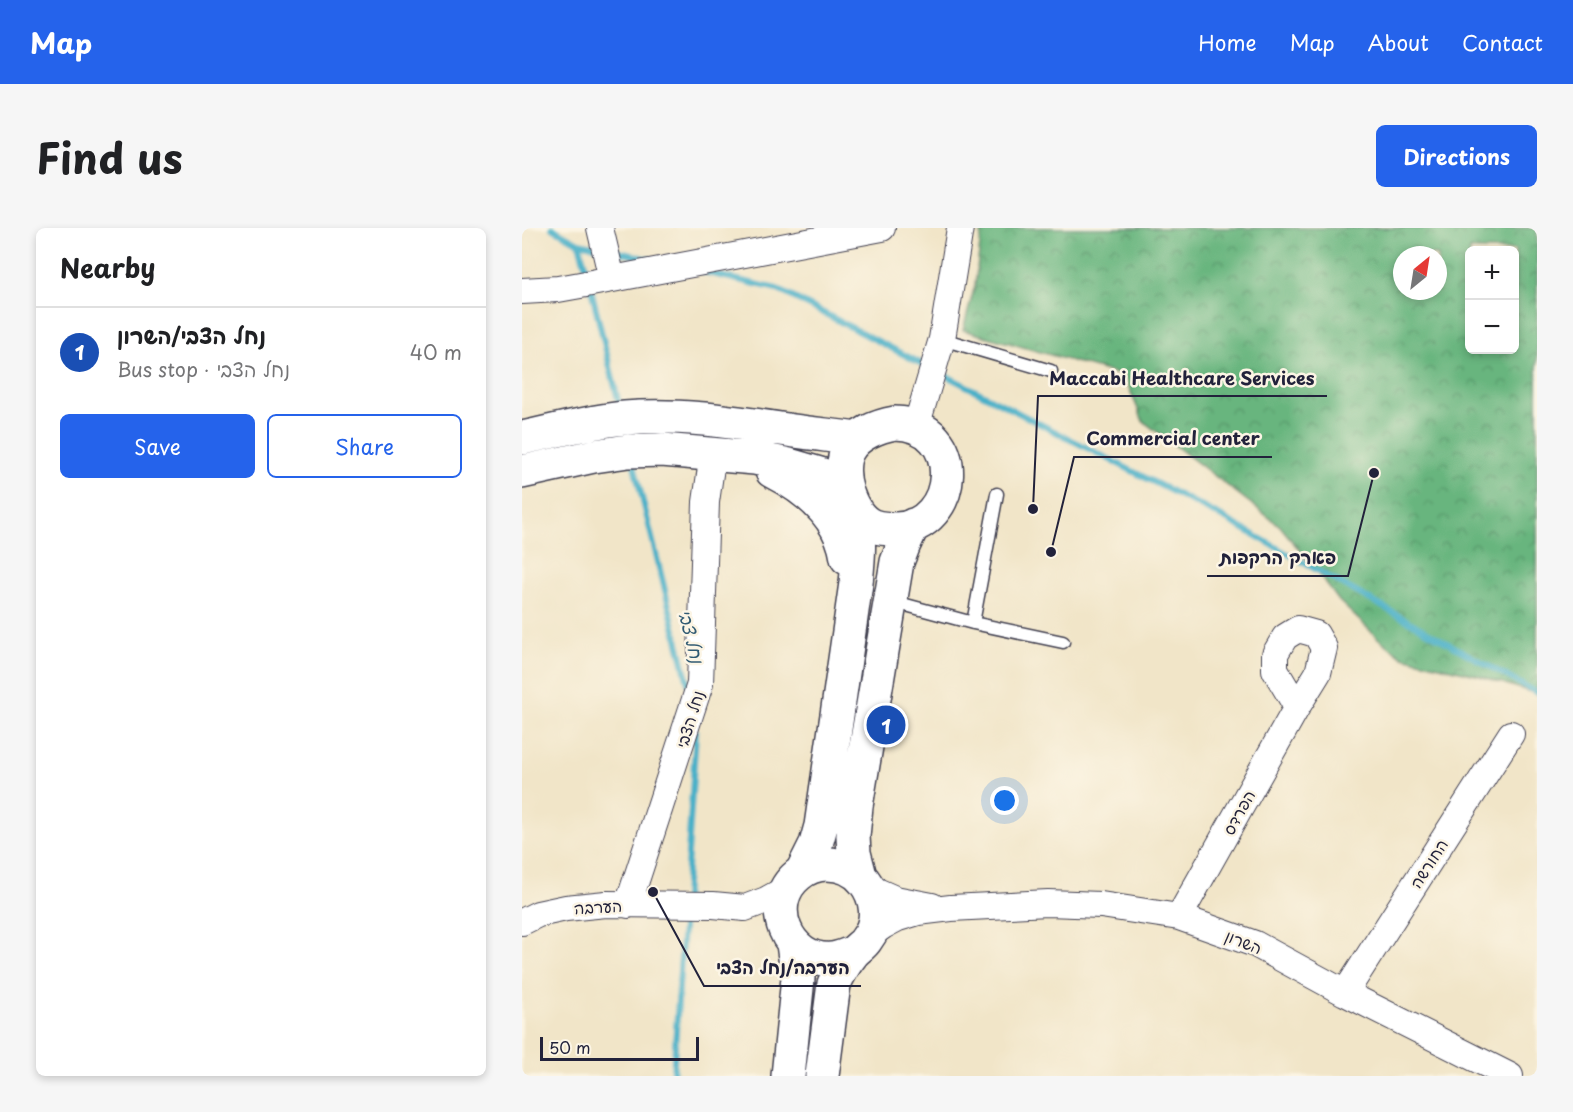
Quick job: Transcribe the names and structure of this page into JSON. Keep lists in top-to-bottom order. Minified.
{"streets":{"street":["נחל הצבי","הפרדס","החורשה","הערבה","השרון"]},"crossings":[["נחל הצבי","הערבה"],["הפרדס","השרון"],["החורשה","השרון"],["הערבה","השרון"]],"water":["נחל צבי"],"places":["פארק הרקפות","Maccabi Healthcare Services","Commercial center","הערבה/נחל הצבי"],"scale_bar":"50 m","north":"top right","page":{"header":"Map","nav":["Home","Map","About","Contact"],"title":"Find us","buttons":["Directions",["Save","Share"]],"heading":"Nearby","map_buttons":["+","−"],"list":[{"mark":"1","name":"נחל הצבי/השרון","note":"Bus stop · נחל הצבי","value":"40 m"}],"pins":"1","scale":"50 m"}}
